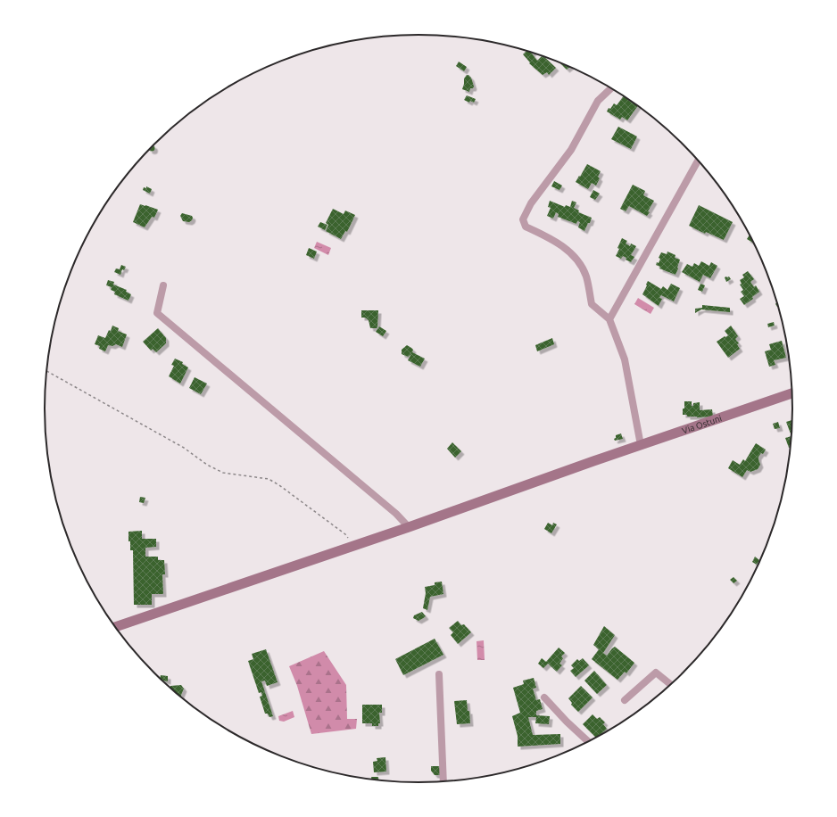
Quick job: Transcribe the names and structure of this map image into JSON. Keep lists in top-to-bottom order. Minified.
{"streets":{"main road":["Via Ostuni"]}}
